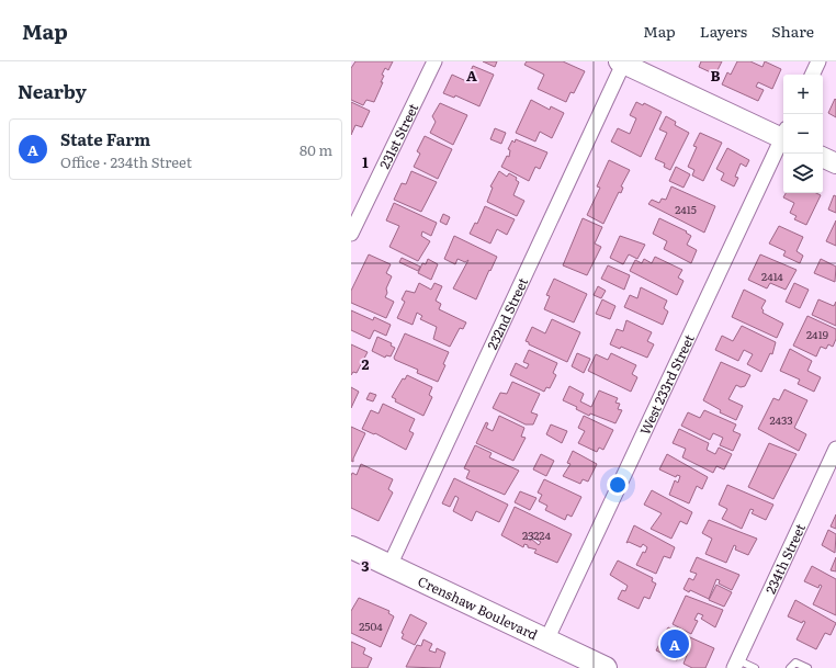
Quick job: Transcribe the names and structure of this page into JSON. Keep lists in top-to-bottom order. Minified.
{"streets":{"main road":["Crenshaw Boulevard"],"street":["231st Street","232nd Street","West 233rd Street","234th Street"]},"crossings":[["232nd Street","Crenshaw Boulevard"],["West 233rd Street","Crenshaw Boulevard"]],"house_numbers":["2415","2414","2419","2433","23224","2504"],"page":{"header":"Map","nav":["Map","Layers","Share"],"heading":"Nearby","map_buttons":["+","−"],"list":[{"mark":"A","name":"State Farm","note":"Office · 234th Street","value":"80 m"}],"pins":"A"},"grid":{"columns":["A","B"],"rows":["1","2","3"]}}
